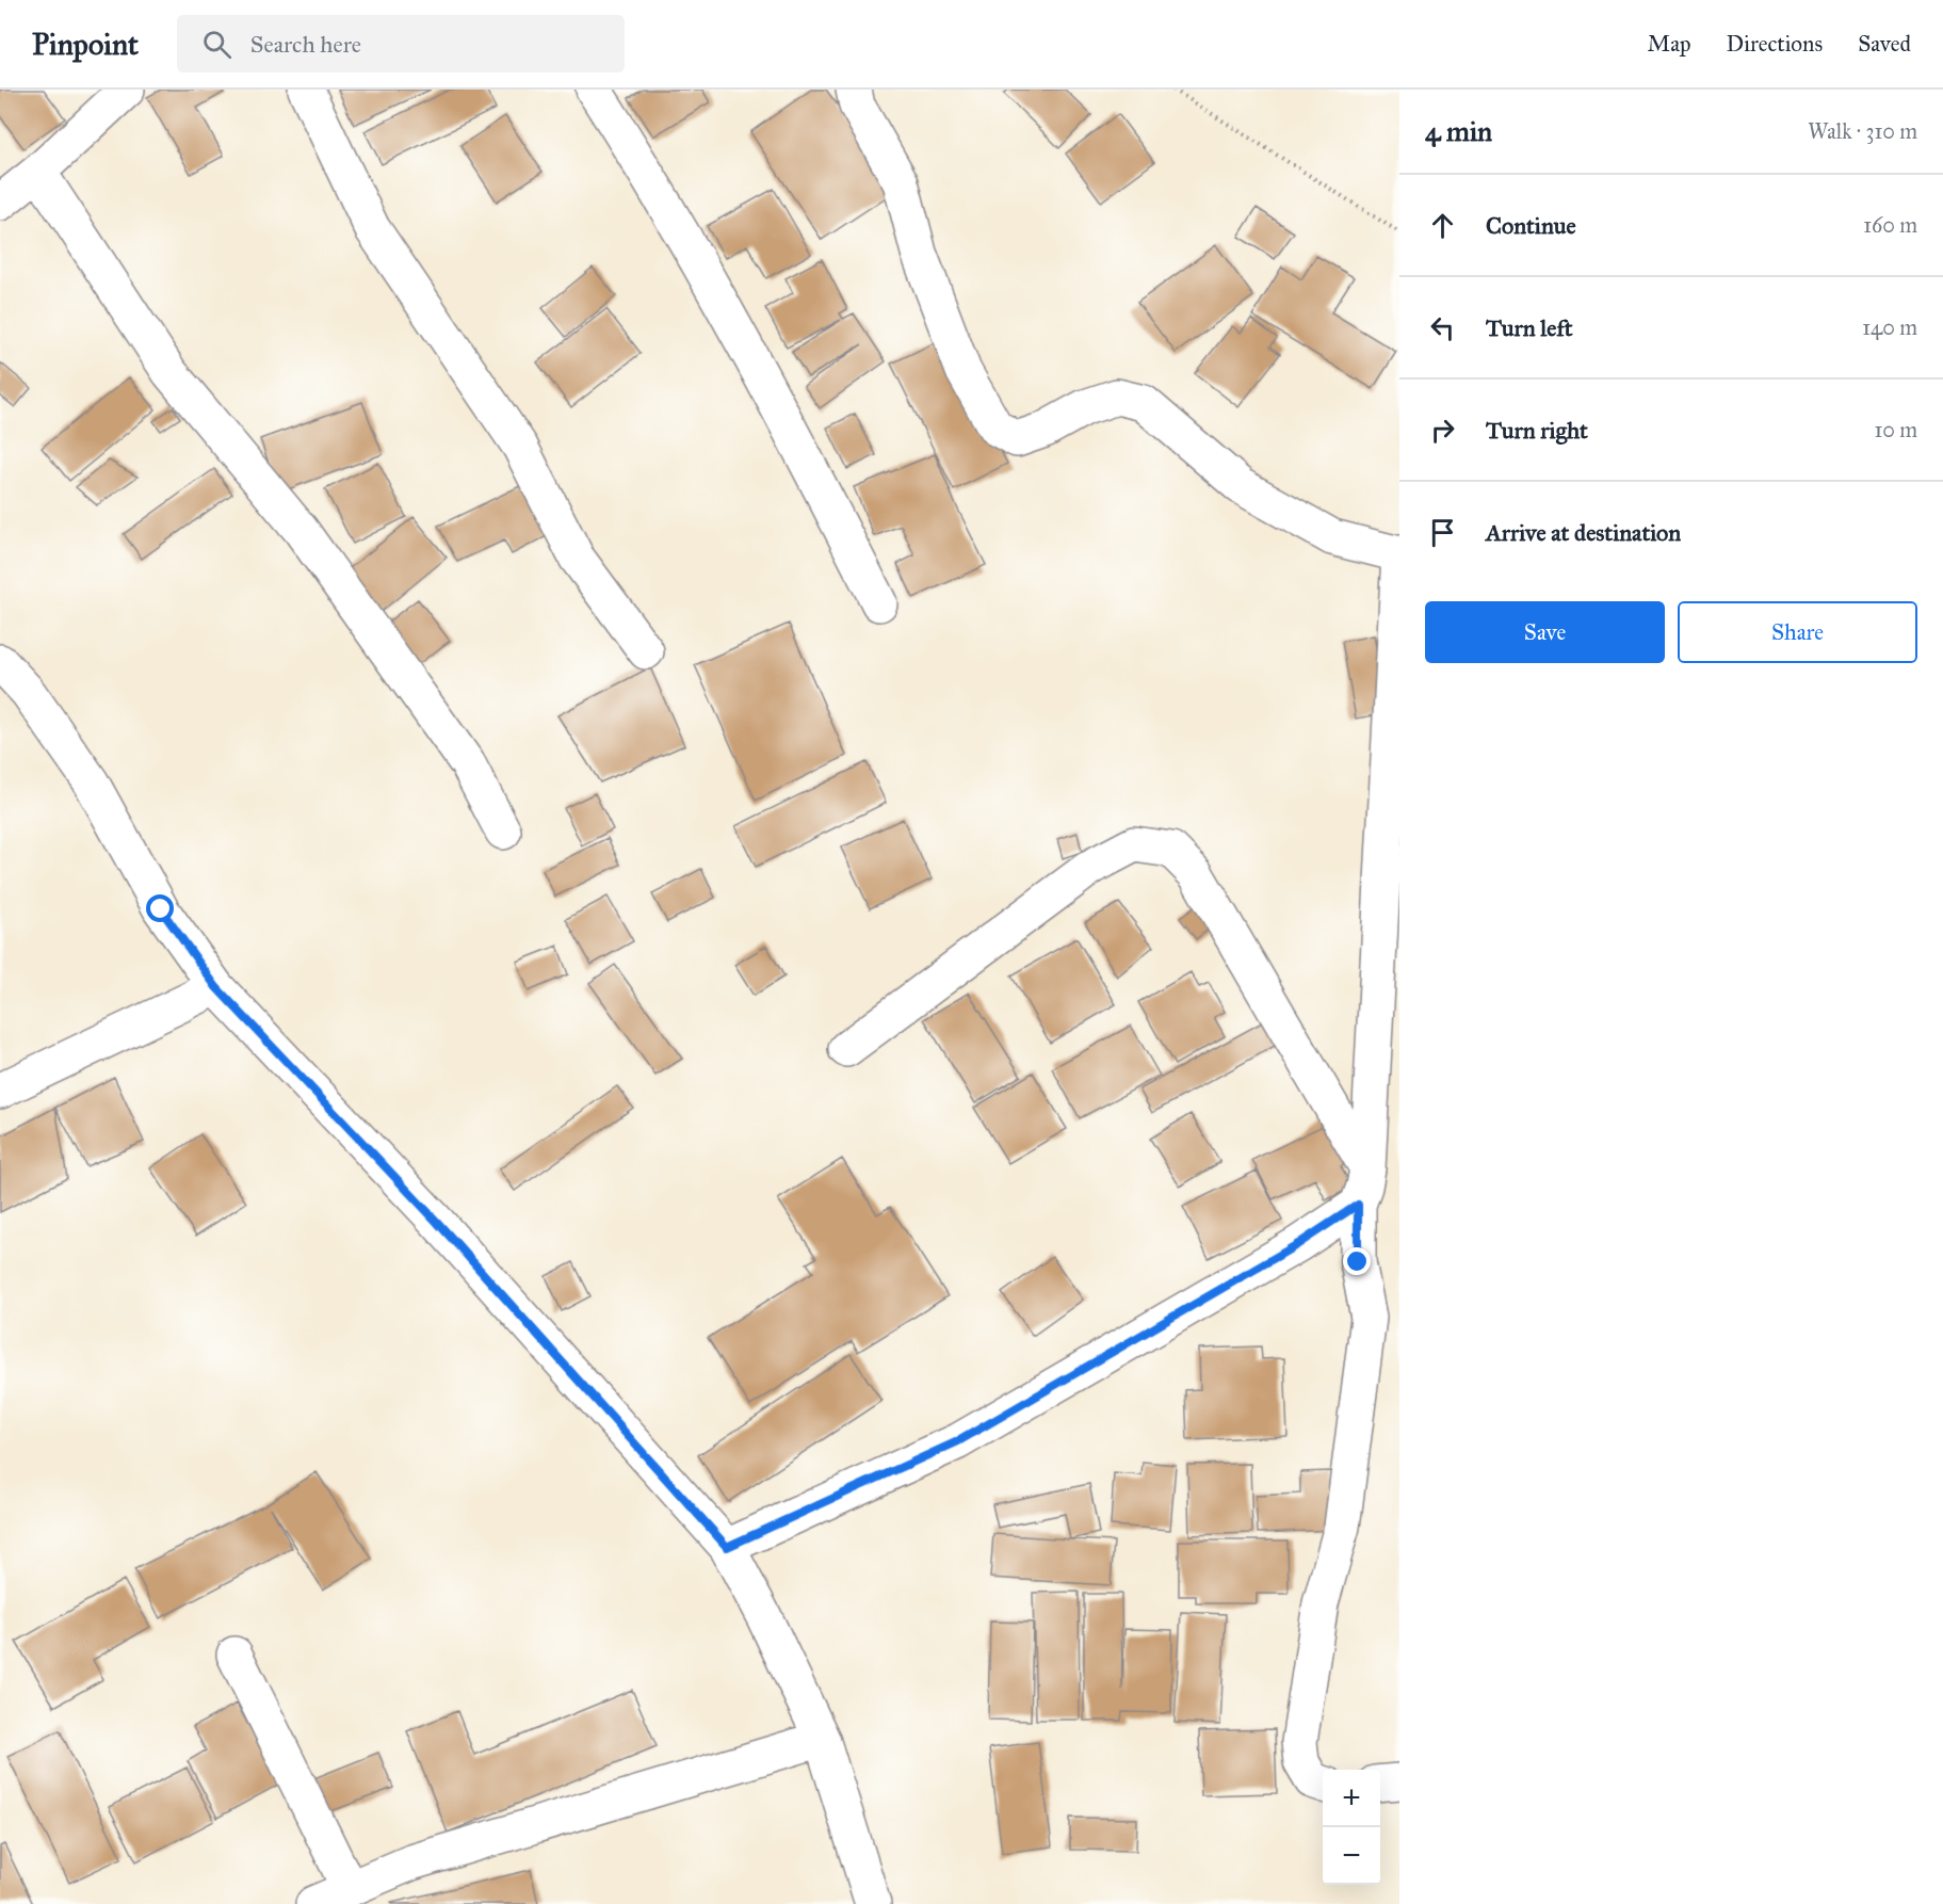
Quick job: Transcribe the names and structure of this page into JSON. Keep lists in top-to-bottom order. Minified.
{"page":{"header":"Pinpoint","search":"Search here","nav":["Map","Directions","Saved"],"heading":["4 min","Walk · 310 m"],"list":[["Continue","160 m"],["Turn left","140 m"],["Turn right","10 m"],"Arrive at destination"],"buttons":["Save","Share"],"map_buttons":["+","−"]}}
